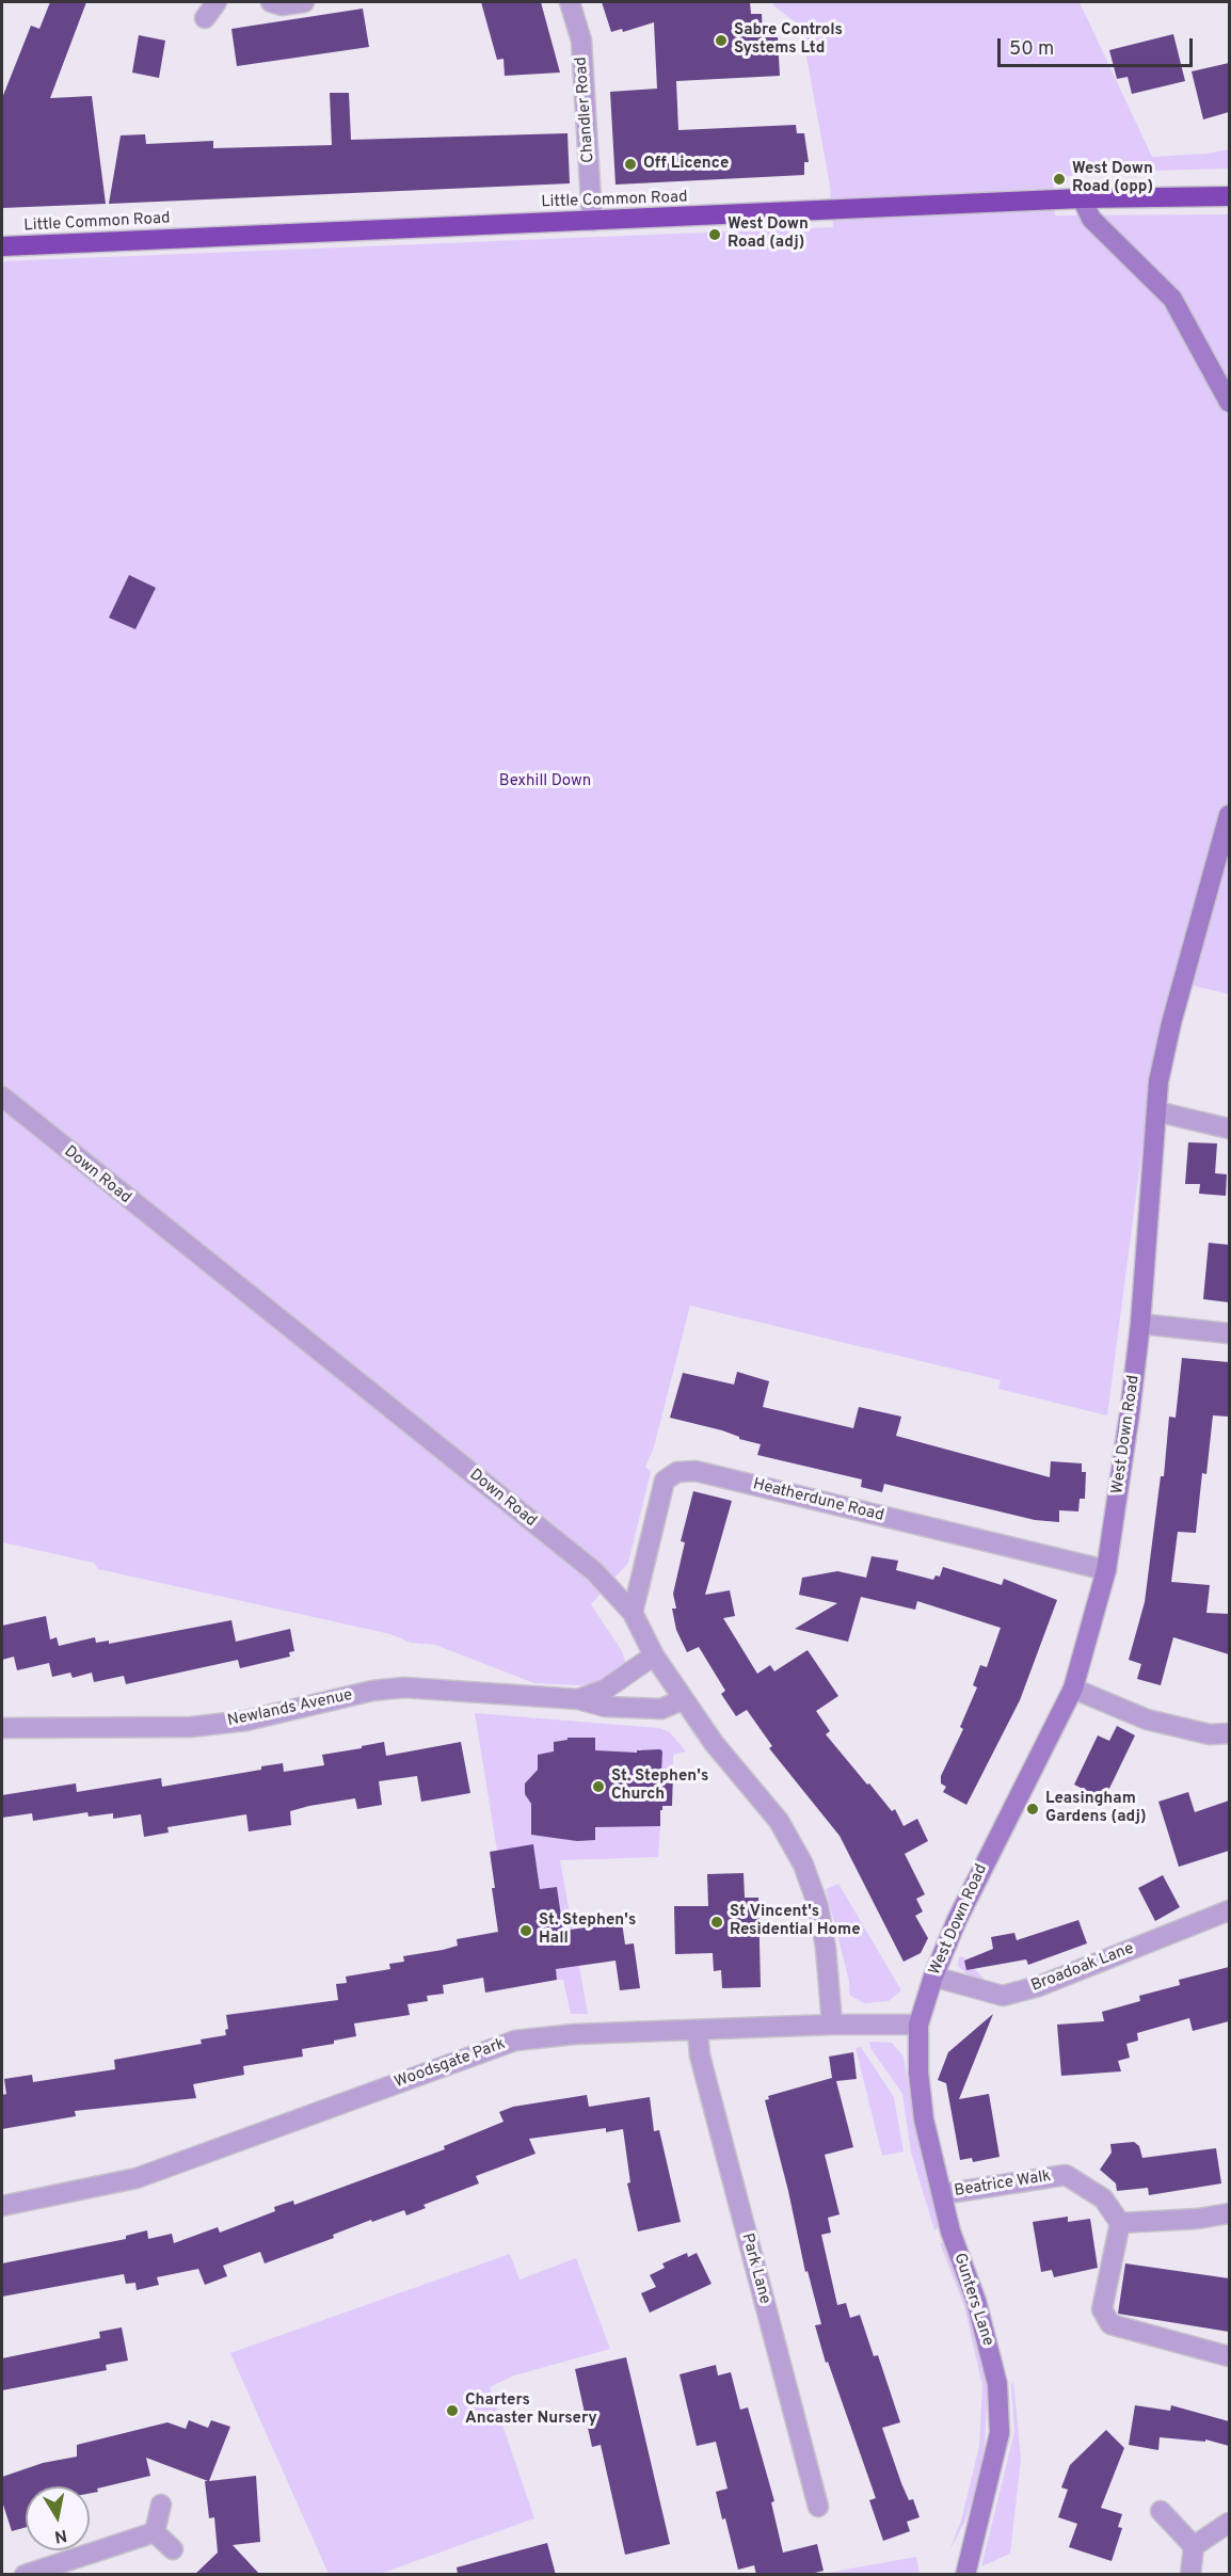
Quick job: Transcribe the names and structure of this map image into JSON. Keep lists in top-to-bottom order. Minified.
{"streets":{"highway":["Little Common Road"],"street":["Chandler Road","Down Road","West Down Road","Heatherdune Road","Newlands Avenue","Broadoak Lane","Woodsgate Park","Beatrice Walk","Park Lane","Gunters Lane"]},"crossings":[["Chandler Road","Little Common Road"],["Down Road","Heatherdune Road"],["Down Road","Newlands Avenue"],["Down Road","Woodsgate Park"],["West Down Road","Heatherdune Road"],["West Down Road","Broadoak Lane"],["West Down Road","Woodsgate Park"],["West Down Road","Gunters Lane"],["Woodsgate Park","Park Lane"],["Woodsgate Park","Gunters Lane"],["Beatrice Walk","Gunters Lane"]],"parks":["Bexhill Down"],"places":["Sabre Controls Systems Ltd","Off Licence","West Down Road (opp)","West Down Road (adj)","St. Stephen's Church","Leasingham Gardens (adj)","St Vincent's Residential Home","St. Stephen's Hall","Charters Ancaster Nursery"],"scale_bar":"50 m","north":"bottom"}
